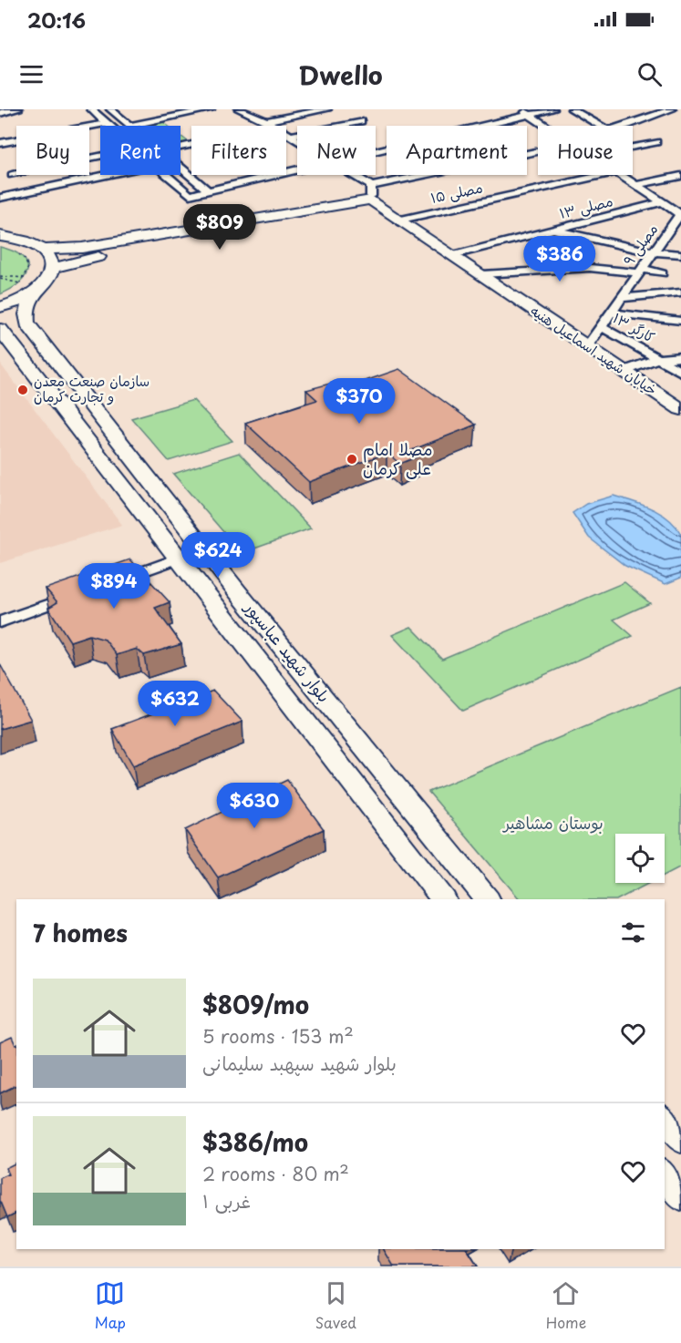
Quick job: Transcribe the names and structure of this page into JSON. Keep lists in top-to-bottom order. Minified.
{"streets":{"main road":["خیابان شهید اسماعیل هنیه","بلوار شهید عباسپور"],"street":["مصلی ۱۵","مصلی ۱۳","مصلی ۹","کارگر ۱۳"]},"crossings":[["مصلی ۱۵","خیابان شهید اسماعیل هنیه"],["مصلی ۱۳","خیابان شهید اسماعیل هنیه"],["مصلی ۹","کارگر ۱۳"],["مصلی ۹","خیابان شهید اسماعیل هنیه"]],"parks":["بوستان مشاهیر"],"places":["سازمان صنعت معدن و تجارت کرمان","مصلا امام علی کرمان"],"page":{"status":"20:16","header":"Dwello","chip":["Buy","Rent","Filters","New","Apartment","House"],"price":["$809","$386","$370","$624","$894","$632","$630"],"heading":"7 homes","list":[{"name":"$809/mo","note":"5 rooms · 153 m² · بلوار شهید سپهبد سلیمانی"},{"name":"$386/mo","note":"2 rooms · 80 m² · ۱ غربی"}],"tabs":["Map","Saved","Home"]}}
